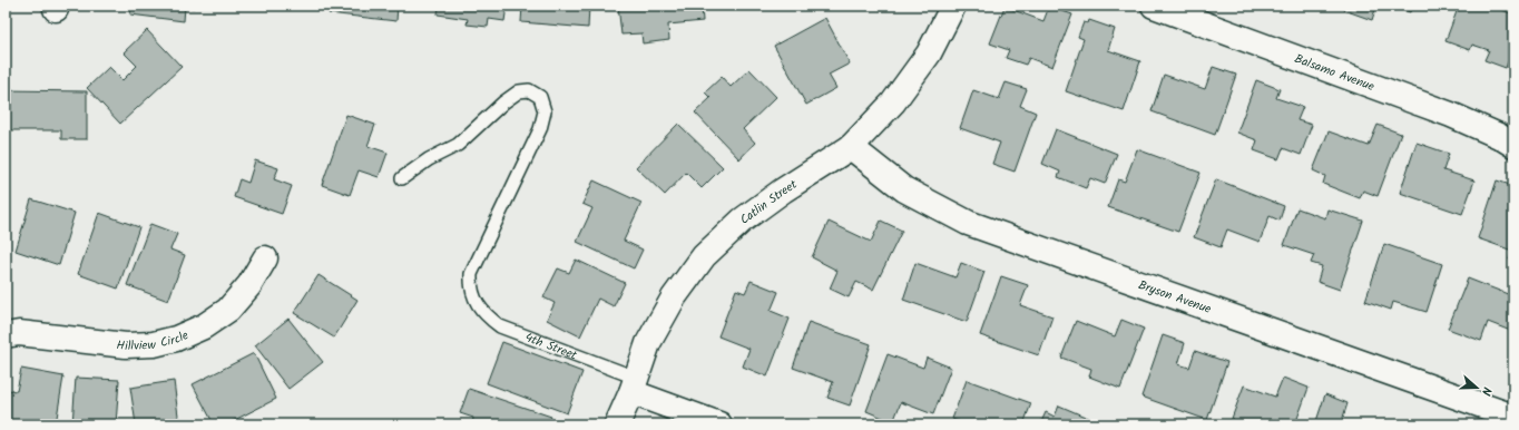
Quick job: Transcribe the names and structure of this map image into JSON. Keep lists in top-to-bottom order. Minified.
{"streets":{"street":["Balsamo Avenue","Catlin Street","Bryson Avenue","Hillview Circle","4th Street"]},"crossings":[["Catlin Street","Bryson Avenue"],["Catlin Street","4th Street"]],"north":"right"}
